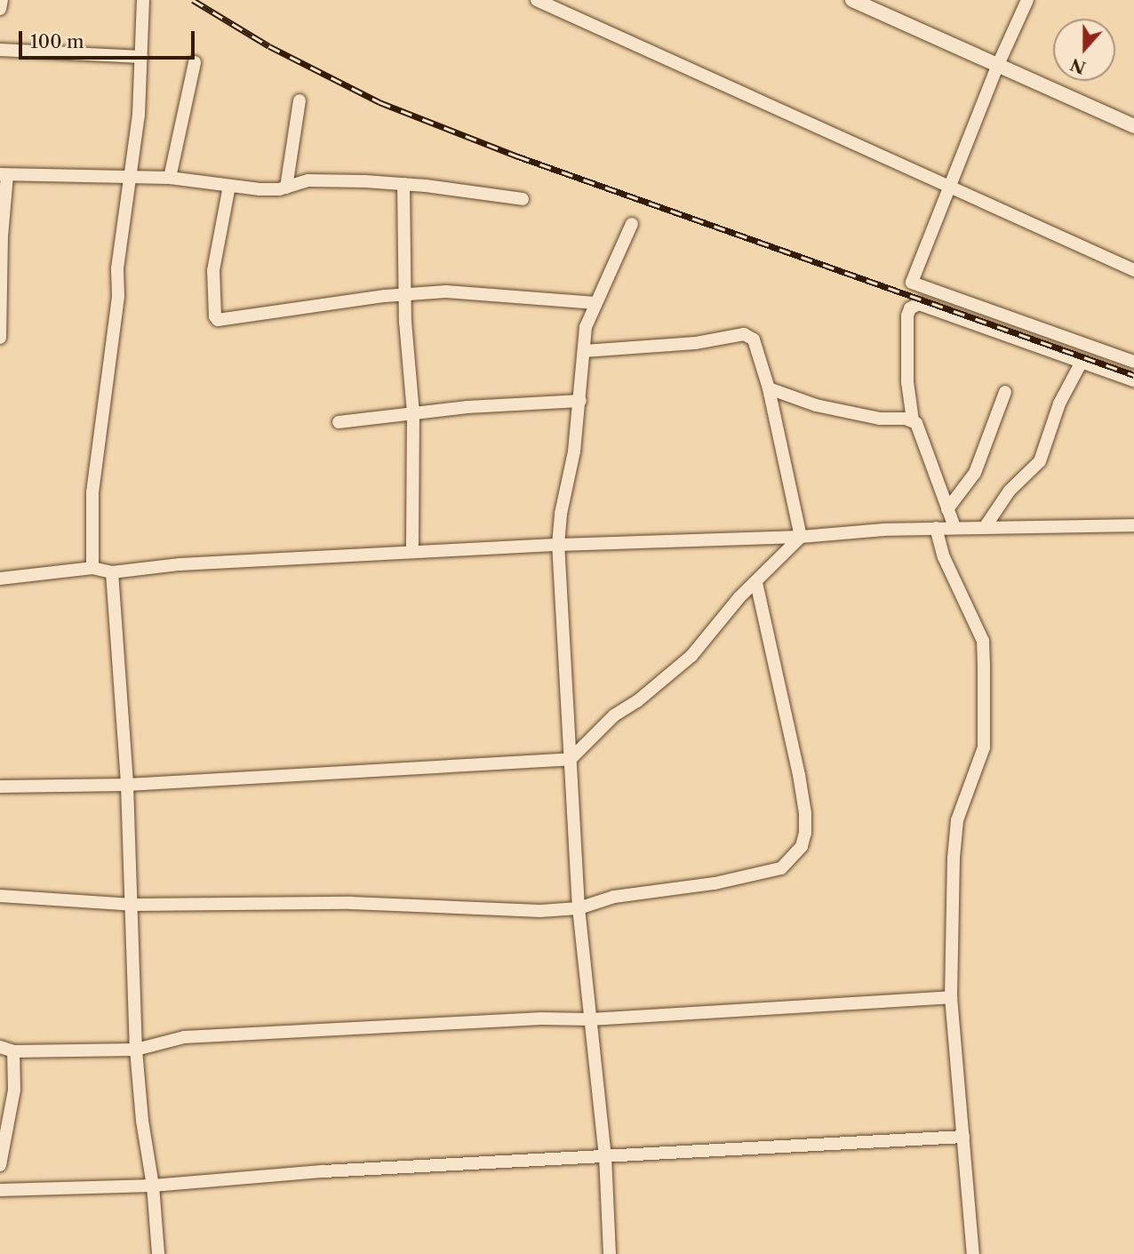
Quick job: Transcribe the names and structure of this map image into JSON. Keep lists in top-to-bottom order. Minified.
{"scale_bar":"100 m","north":"bottom"}
